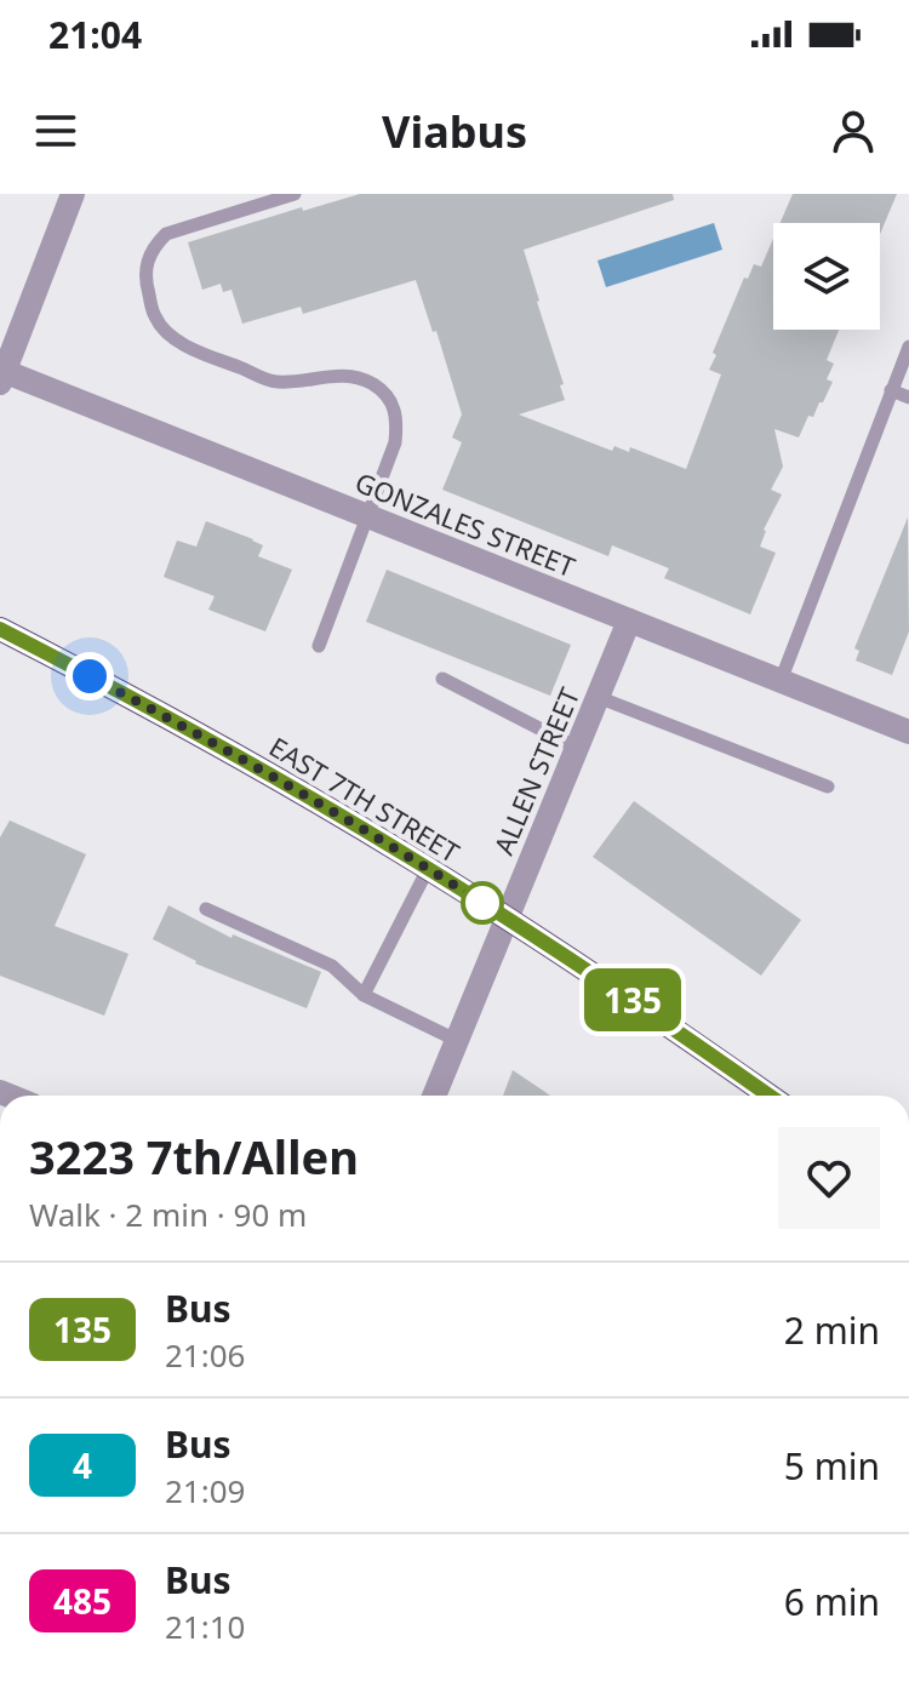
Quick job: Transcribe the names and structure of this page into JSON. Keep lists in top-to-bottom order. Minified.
{"streets":{"main road":["EAST 7TH STREET"],"street":["GONZALES STREET","ALLEN STREET"]},"crossings":[["GONZALES STREET","ALLEN STREET"],["ALLEN STREET","EAST 7TH STREET"]],"lines":["bus line 135"],"page":{"status":"21:04","header":"Viabus","on_map":"135","heading":["3223 7th/Allen","Walk · 2 min · 90 m"],"list":[{"mark":"135","name":"Bus","note":"21:06","value":"2 min"},{"mark":"4","name":"Bus","note":"21:09","value":"5 min"},{"mark":"485","name":"Bus","note":"21:10","value":"6 min"}]}}
